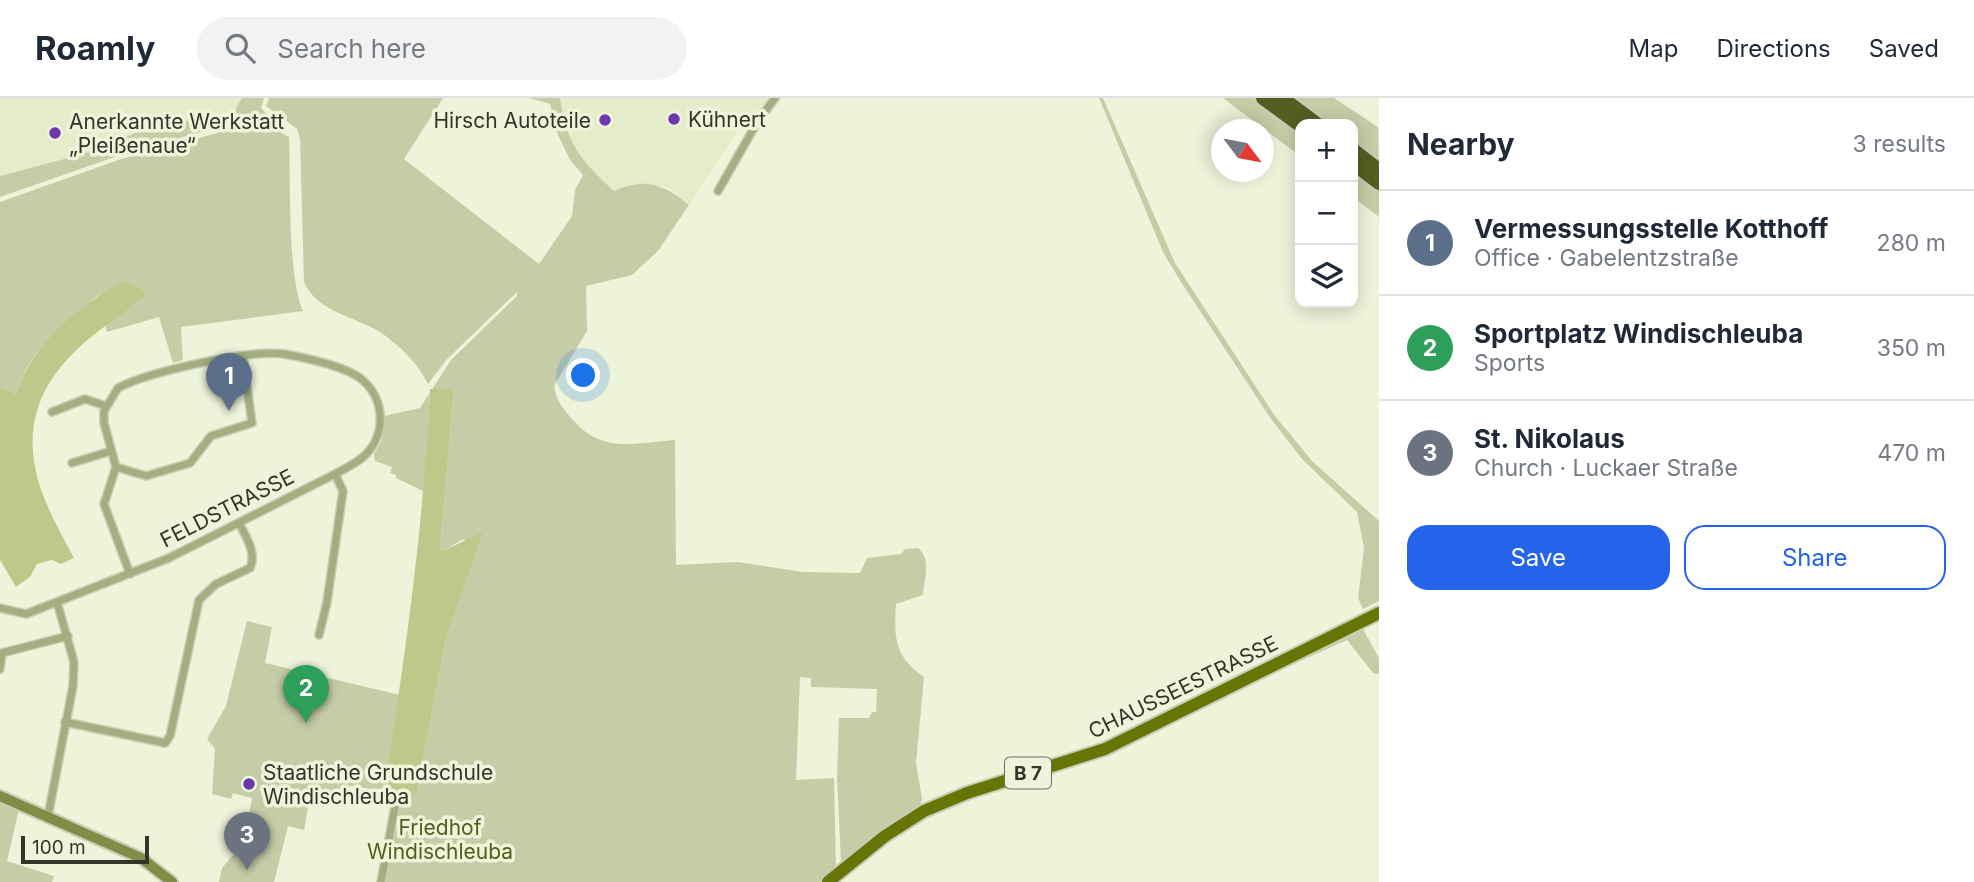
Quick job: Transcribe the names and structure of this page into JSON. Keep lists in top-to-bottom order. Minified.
{"streets":{"main road":["CHAUSSEESTRASSE","B 7"],"street":["FELDSTRASSE"]},"parks":["Friedhof Windischleuba"],"places":["Kühnert","Hirsch Autoteile","Anerkannte Werkstatt „Pleißenaue“","Staatliche Grundschule Windischleuba"],"scale_bar":"100 m","north":"bottom right","page":{"header":"Roamly","search":"Search here","nav":["Map","Directions","Saved"],"heading":["Nearby","3 results"],"map_buttons":["+","−"],"list":[{"mark":"1","name":"Vermessungsstelle Kotthoff","note":"Office · Gabelentzstraße","value":"280 m"},{"mark":"2","name":"Sportplatz Windischleuba","note":"Sports","value":"350 m"},{"mark":"3","name":"St. Nikolaus","note":"Church · Luckaer Straße","value":"470 m"}],"pins":["1","2","3"],"buttons":["Save","Share"],"scale":"100 m"}}
